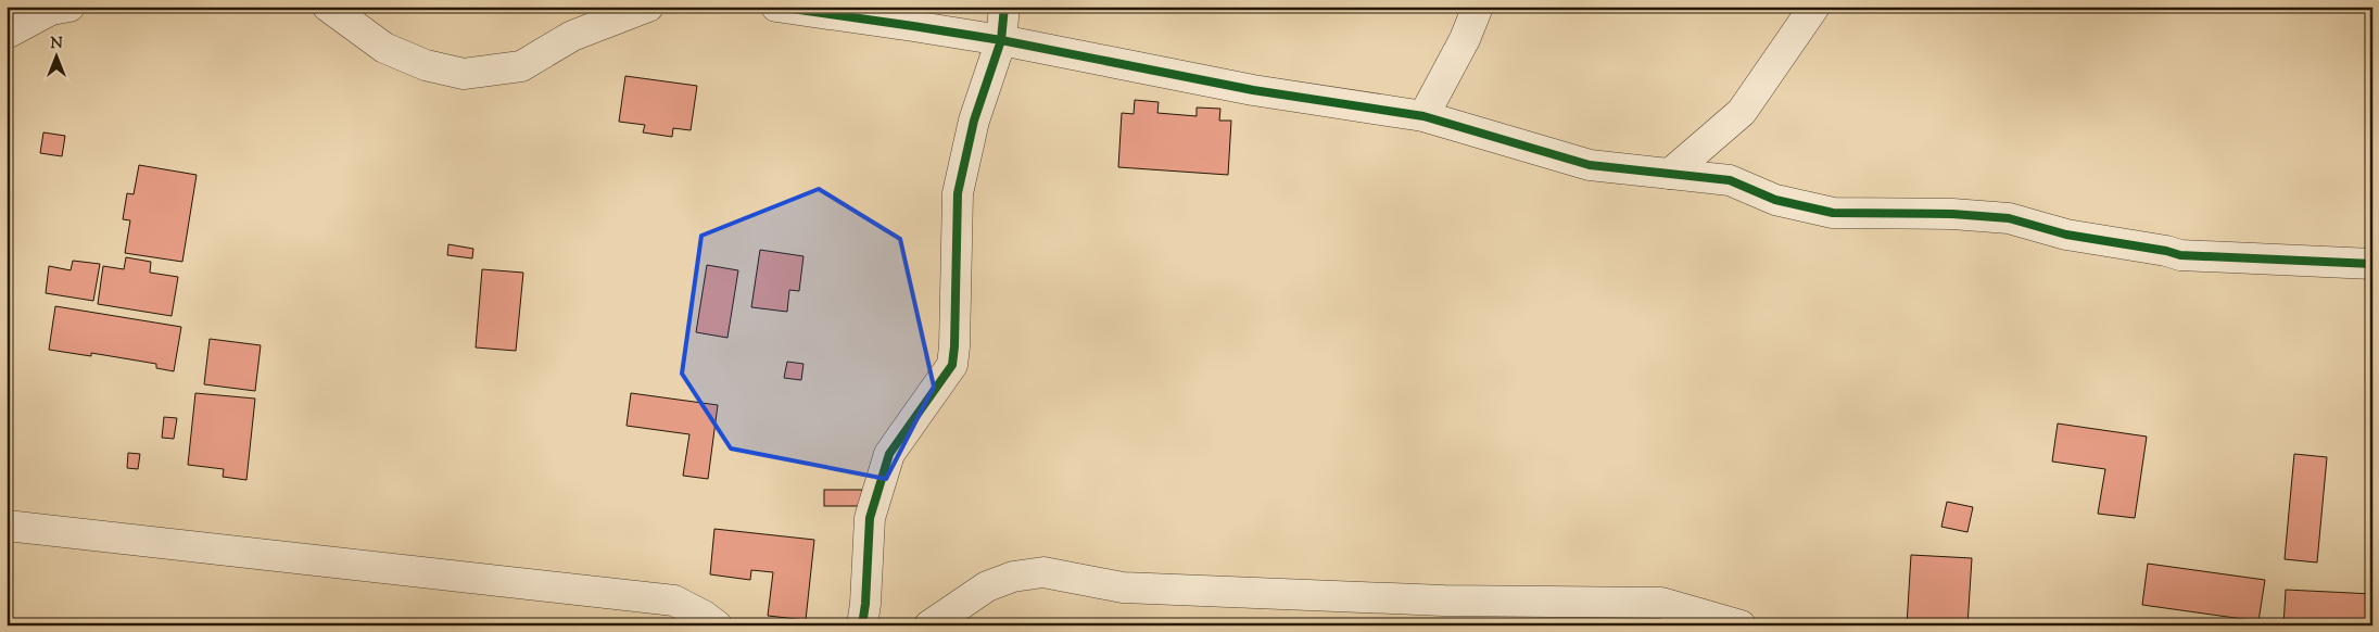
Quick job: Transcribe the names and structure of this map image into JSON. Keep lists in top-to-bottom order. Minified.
{"north":"top"}
